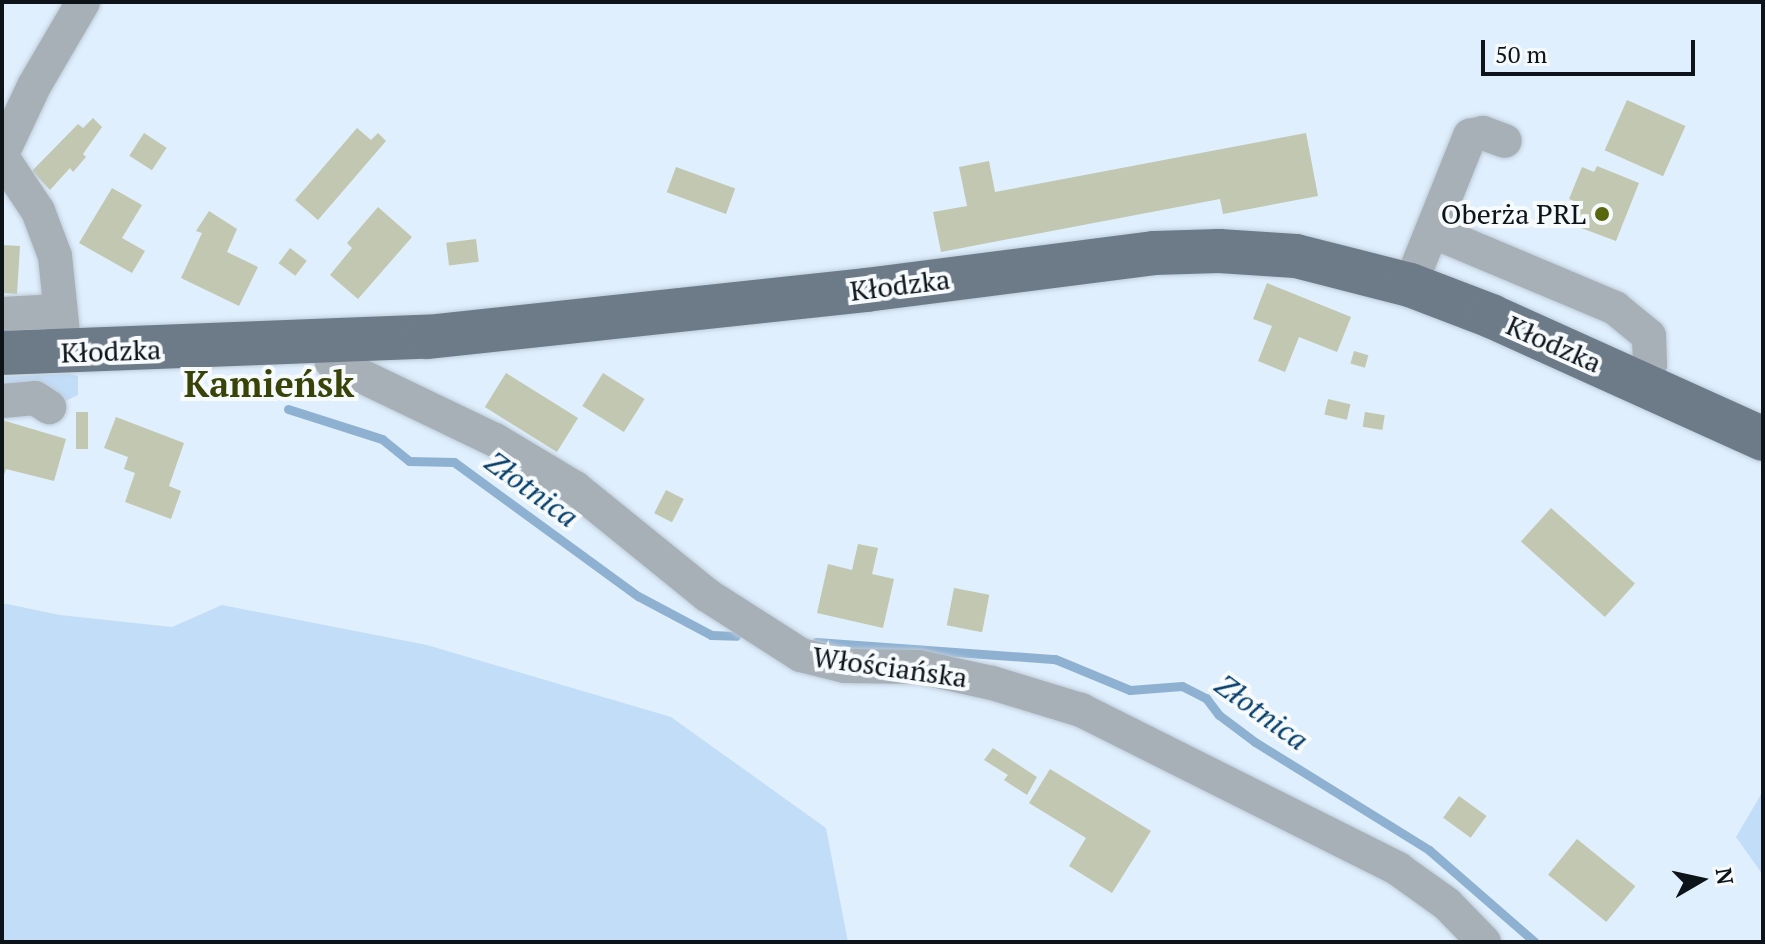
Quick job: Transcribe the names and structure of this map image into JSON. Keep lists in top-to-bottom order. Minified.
{"streets":{"main road":["Kłodzka"],"street":["Włościańska"]},"crossings":[["Kłodzka","Włościańska"]],"districts":["Kamieńsk"],"water":["Złotnica"],"places":["Oberża PRL"],"scale_bar":"50 m","north":"right"}
